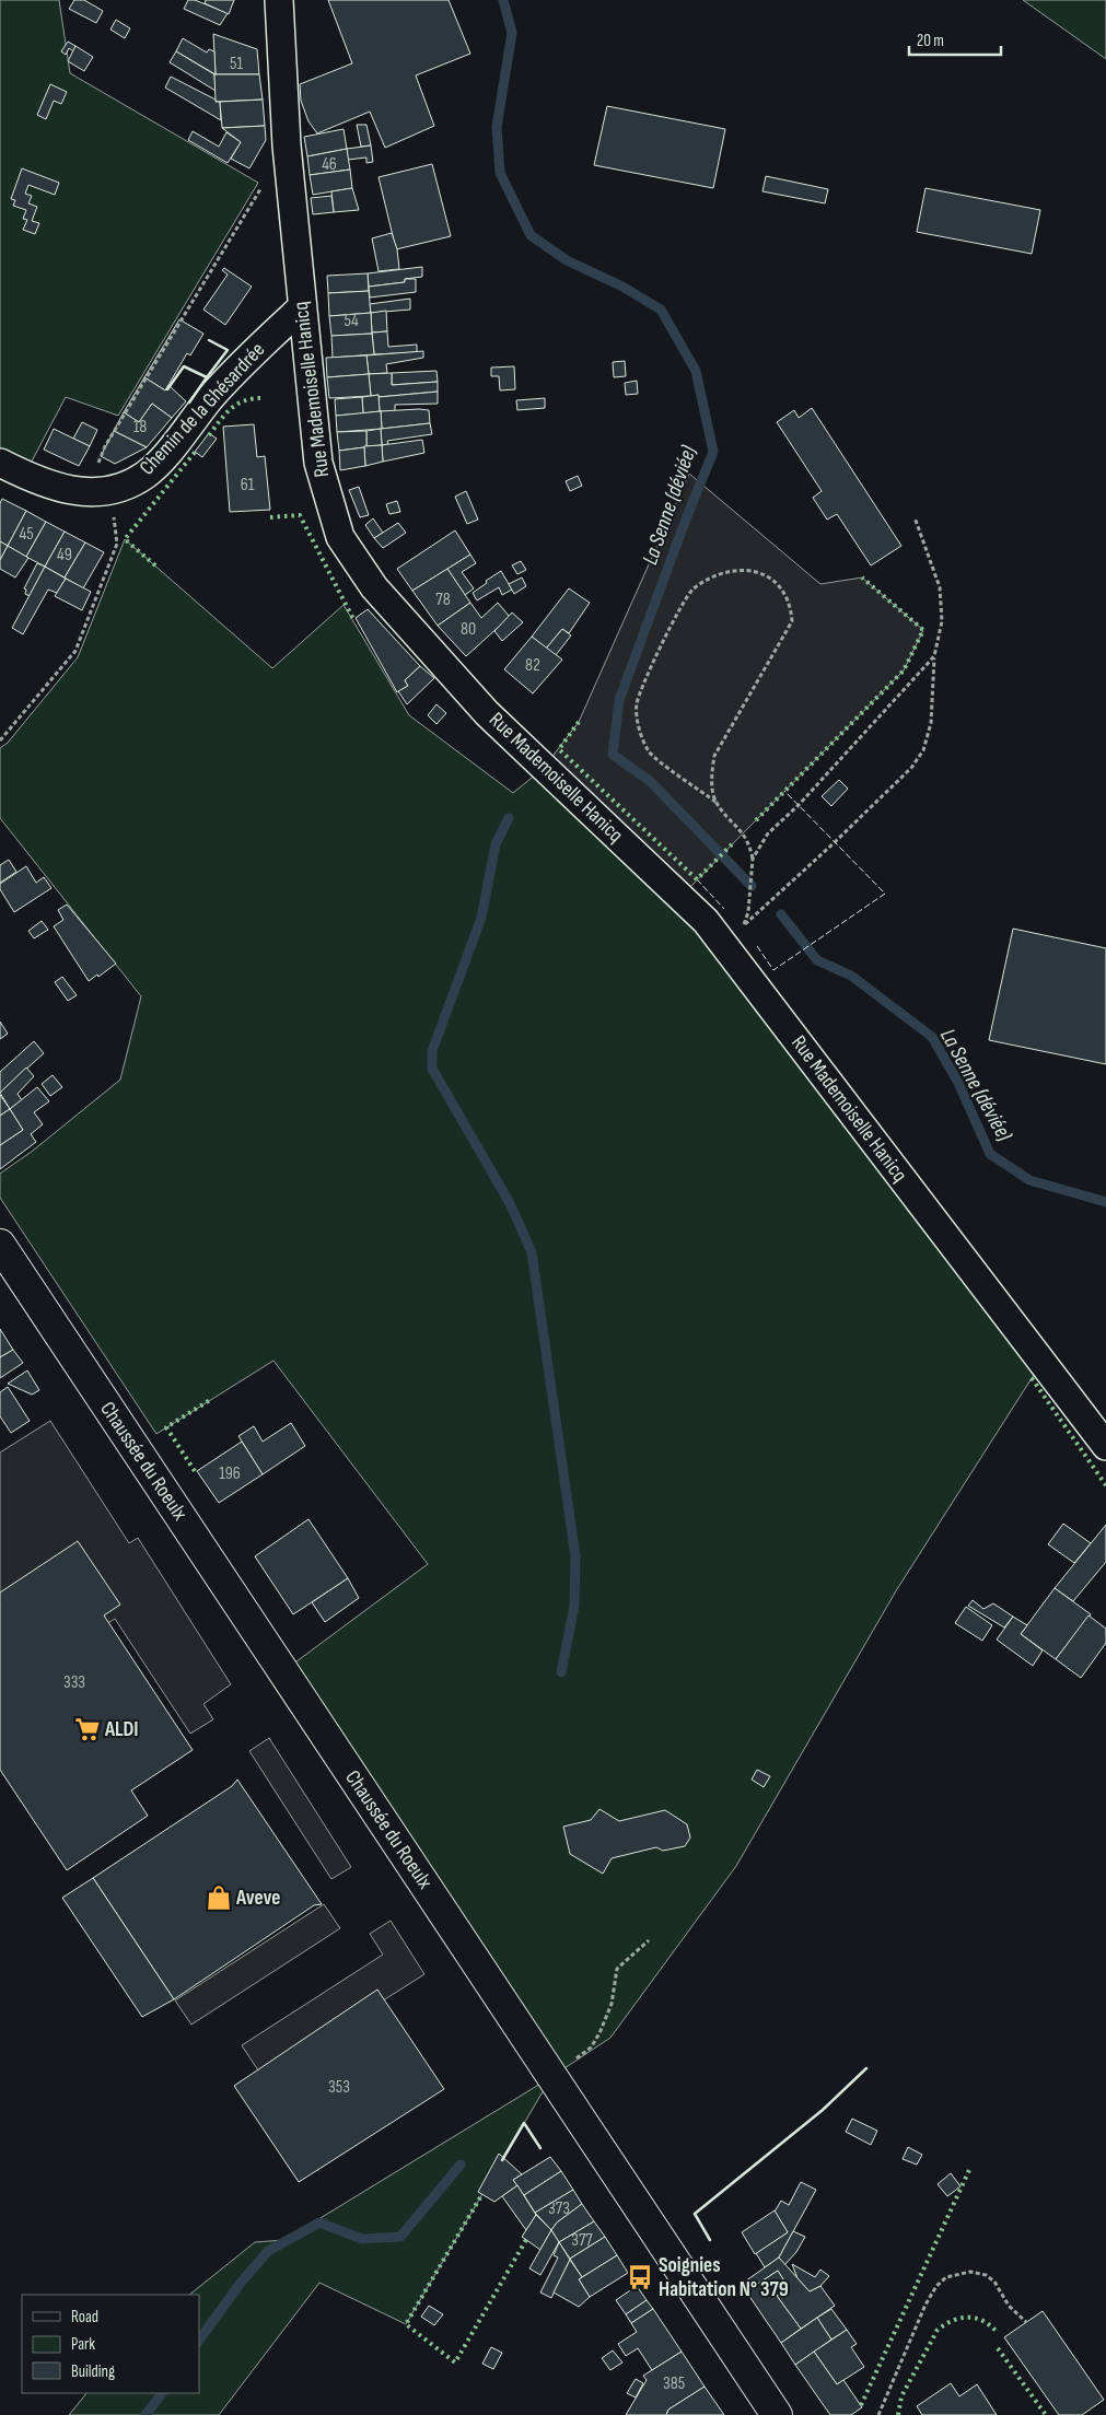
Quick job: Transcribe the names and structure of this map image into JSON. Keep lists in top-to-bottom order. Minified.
{"streets":{"main road":["Chaussée du Roeulx"],"street":["Rue Mademoiselle Hanicq","Chemin de la Ghésardrée"]},"crossings":[["Rue Mademoiselle Hanicq","Chemin de la Ghésardrée"]],"water":["La Senne (déviée)"],"places":{"supermarket":["ALDI"],"shop":["Aveve"],"bus stop":["Soignies Habitation N° 379"]},"house_numbers":["51","46","54","18","61","45","49","78","80","82","196","333","353","373","377","385"],"legend":["Road","Park","Building"],"scale_bar":"20 m"}
